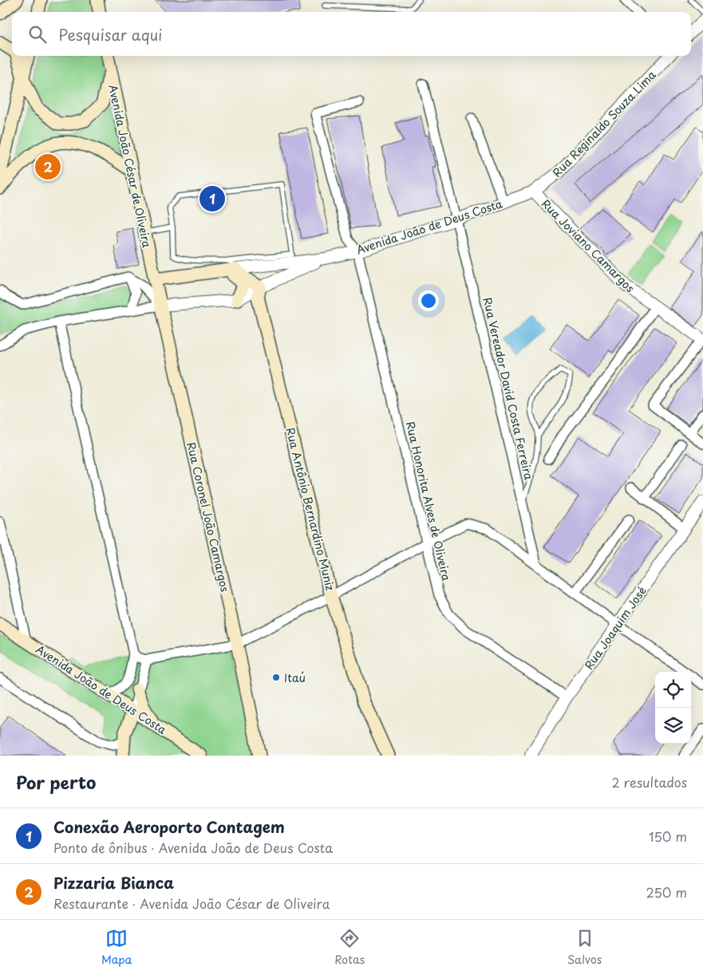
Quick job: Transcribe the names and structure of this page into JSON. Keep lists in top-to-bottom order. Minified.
{"streets":{"main road":["Avenida João César de Oliveira","Avenida João de Deus Costa","Rua Antônio Bernardino Muniz","Rua Coronel João Camargos"],"street":["Rua Reginaldo Souza Lima","Rua Joviano Camargos","Rua Vereador David Costa Ferreira","Rua Honorita Alves de Oliveira","Rua Joaquim José"]},"crossings":[["Rua Reginaldo Souza Lima","Avenida João de Deus Costa"],["Rua Reginaldo Souza Lima","Rua Joviano Camargos"],["Avenida João César de Oliveira","Avenida João de Deus Costa"],["Avenida João César de Oliveira","Rua Coronel João Camargos"],["Avenida João de Deus Costa","Rua Joviano Camargos"],["Avenida João de Deus Costa","Rua Vereador David Costa Ferreira"],["Avenida João de Deus Costa","Rua Honorita Alves de Oliveira"],["Avenida João de Deus Costa","Rua Antônio Bernardino Muniz"],["Avenida João de Deus Costa","Rua Coronel João Camargos"],["Rua Honorita Alves de Oliveira","Rua Joaquim José"]],"places":["Itaú"],"page":{"search":"Pesquisar aqui","pins":["2","1"],"heading":["Por perto","2 resultados"],"list":[{"mark":"1","name":"Conexão Aeroporto Contagem","note":"Ponto de ônibus · Avenida João de Deus Costa","value":"150 m"},{"mark":"2","name":"Pizzaria Bianca","note":"Restaurante · Avenida João César de Oliveira","value":"250 m"}],"nav":["Mapa","Rotas","Salvos"]}}
